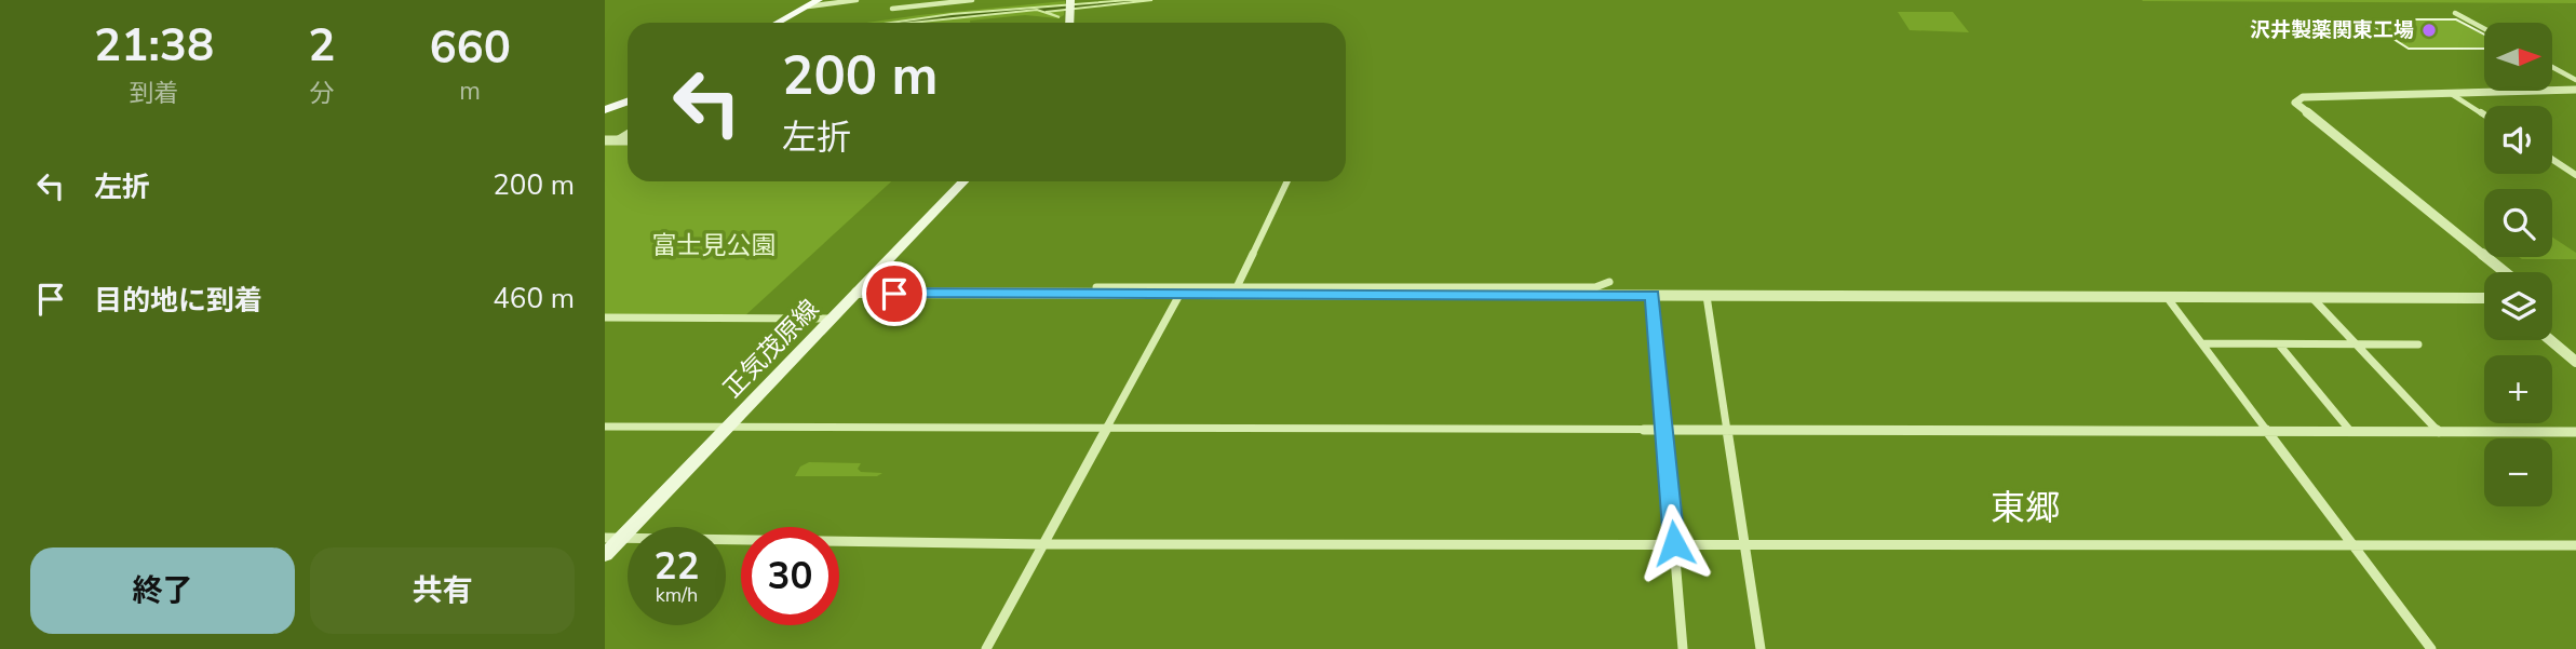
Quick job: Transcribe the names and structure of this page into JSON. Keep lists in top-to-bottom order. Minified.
{"streets":{"main road":["正気茂原線"]},"districts":["東郷"],"parks":["富士見公園"],"places":["沢井製薬関東工場"],"north":"right","page":{"eta":["21:38","到着","2","分","660","m"],"map_buttons":["+","−"],"turn":["200 m","左折"],"list":[{"name":"左折","value":"200 m"},{"name":"目的地に到着","value":"460 m"}],"speed":"22 km/h","limit":"30","buttons":["終了","共有"]}}
